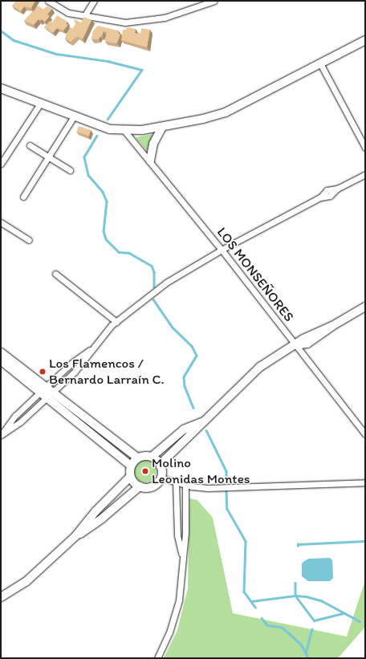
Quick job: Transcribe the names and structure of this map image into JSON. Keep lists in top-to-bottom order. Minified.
{"streets":{"street":["LOS MONSEÑORES"]},"places":["Los Flamencos / Bernardo Larraín C.","Molino Leonidas Montes"]}
